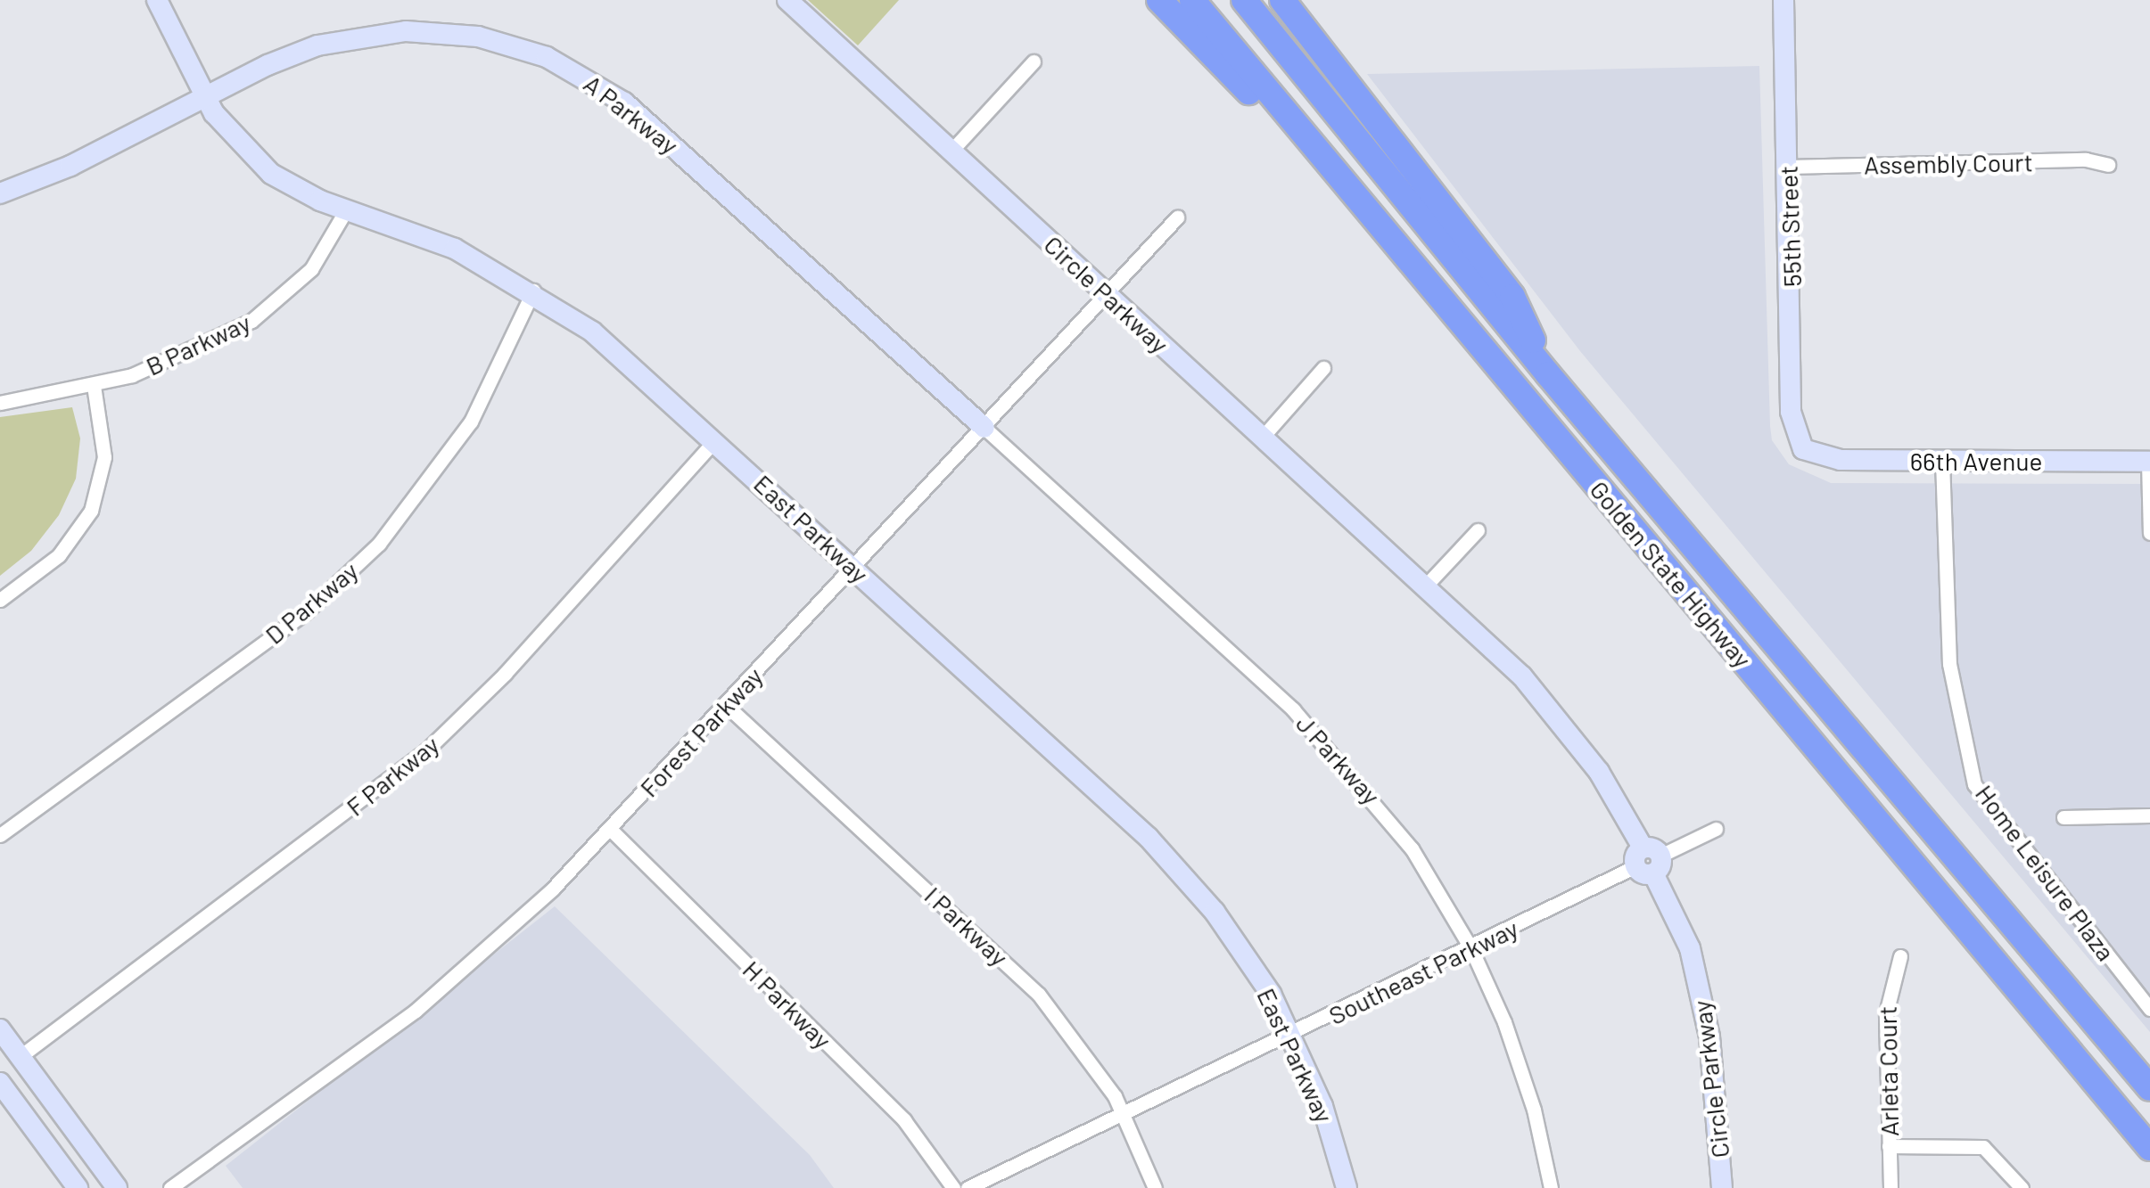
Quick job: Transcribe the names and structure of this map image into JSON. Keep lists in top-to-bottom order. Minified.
{"streets":{"highway":["Golden State Highway"],"street":["A Parkway","Assembly Court","55th Street","Circle Parkway","B Parkway","66th Avenue","East Parkway","D Parkway","Forest Parkway","J Parkway","F Parkway","Home Leisure Plaza","I Parkway","Southeast Parkway","H Parkway","Arleta Court"]},"crossings":[["A Parkway","East Parkway"],["A Parkway","Forest Parkway"],["A Parkway","J Parkway"],["Assembly Court","55th Street"],["55th Street","66th Avenue"],["Circle Parkway","Forest Parkway"],["Circle Parkway","Southeast Parkway"],["B Parkway","East Parkway"],["66th Avenue","Home Leisure Plaza"],["East Parkway","D Parkway"],["East Parkway","Forest Parkway"],["East Parkway","F Parkway"],["East Parkway","Southeast Parkway"],["Forest Parkway","J Parkway"],["Forest Parkway","I Parkway"],["Forest Parkway","H Parkway"],["J Parkway","Southeast Parkway"],["I Parkway","Southeast Parkway"]]}
